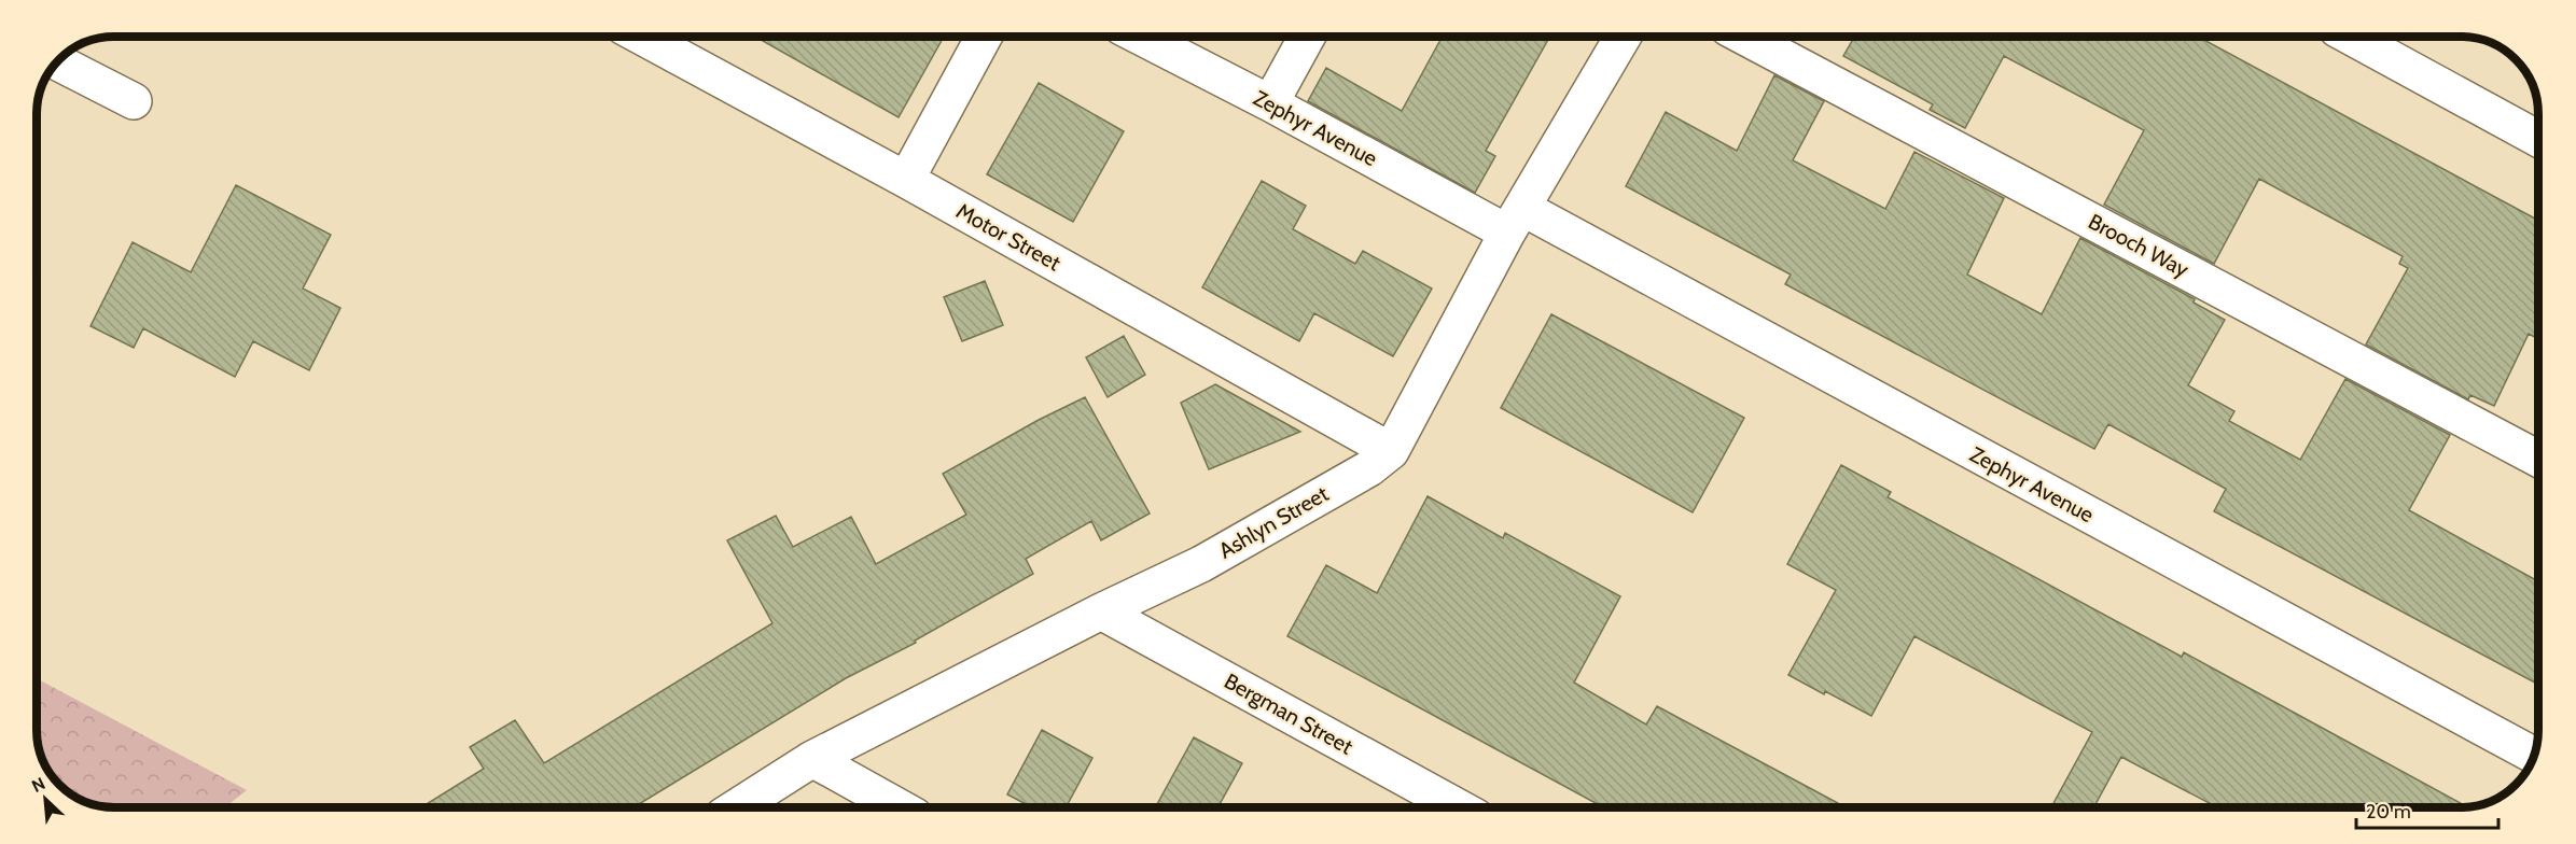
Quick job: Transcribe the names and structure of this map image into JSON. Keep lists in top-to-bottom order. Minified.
{"streets":{"street":["Zephyr Avenue","Motor Street","Brooch Way","Ashlyn Street","Bergman Street"]},"crossings":[["Zephyr Avenue","Ashlyn Street"],["Motor Street","Ashlyn Street"],["Ashlyn Street","Bergman Street"]],"scale_bar":"20 m","north":"top left"}
